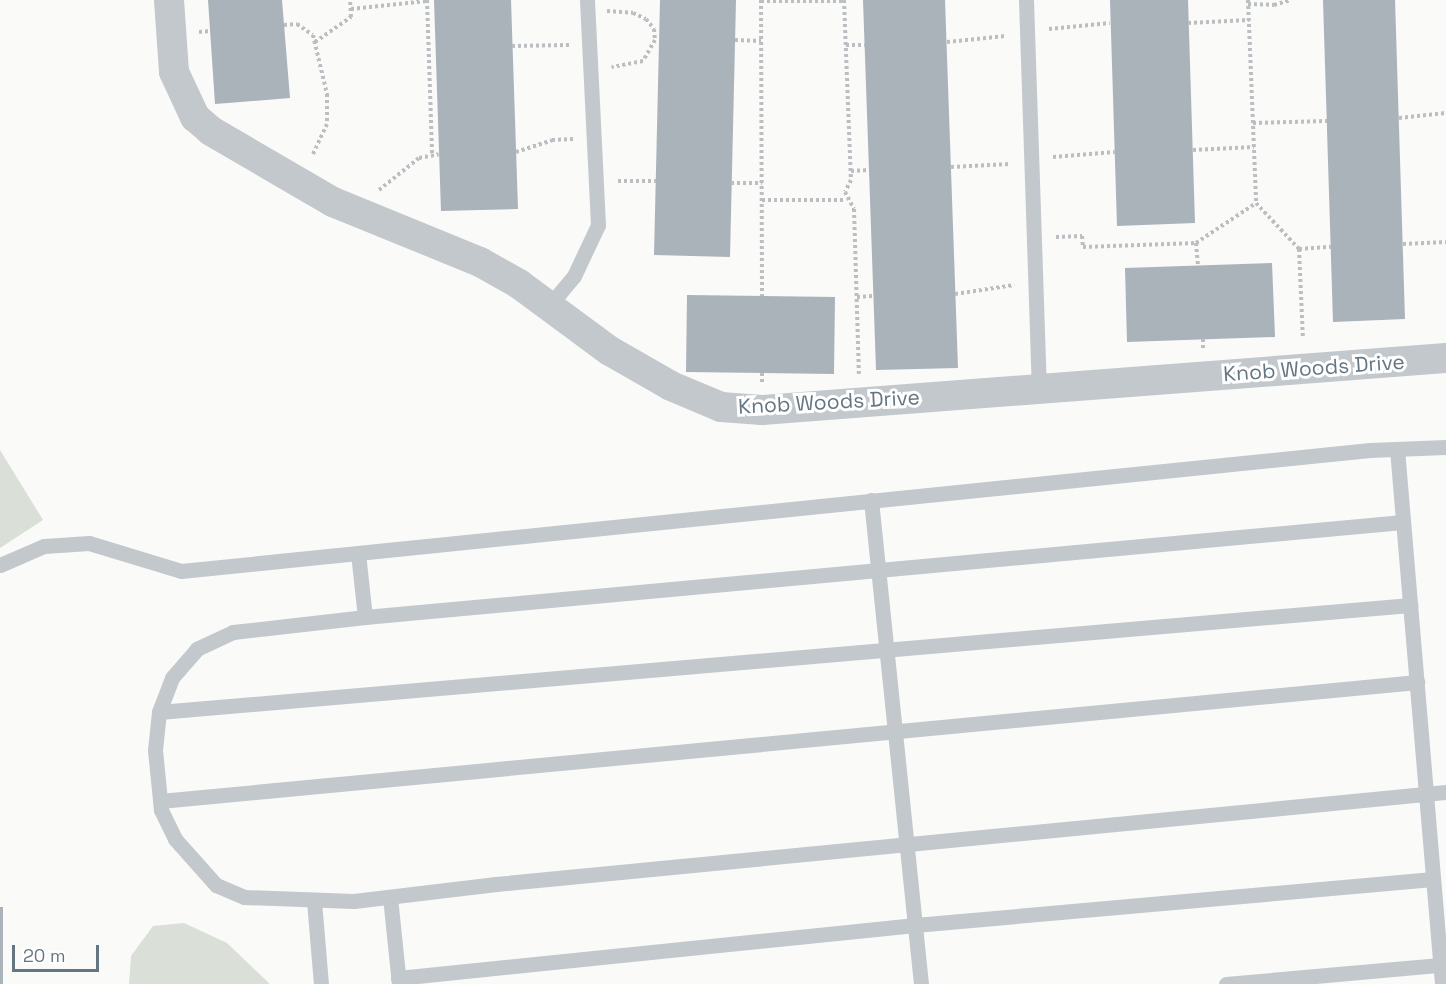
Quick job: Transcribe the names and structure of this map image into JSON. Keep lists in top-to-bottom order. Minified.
{"streets":{"street":["Knob Woods Drive"]},"scale_bar":"20 m"}
